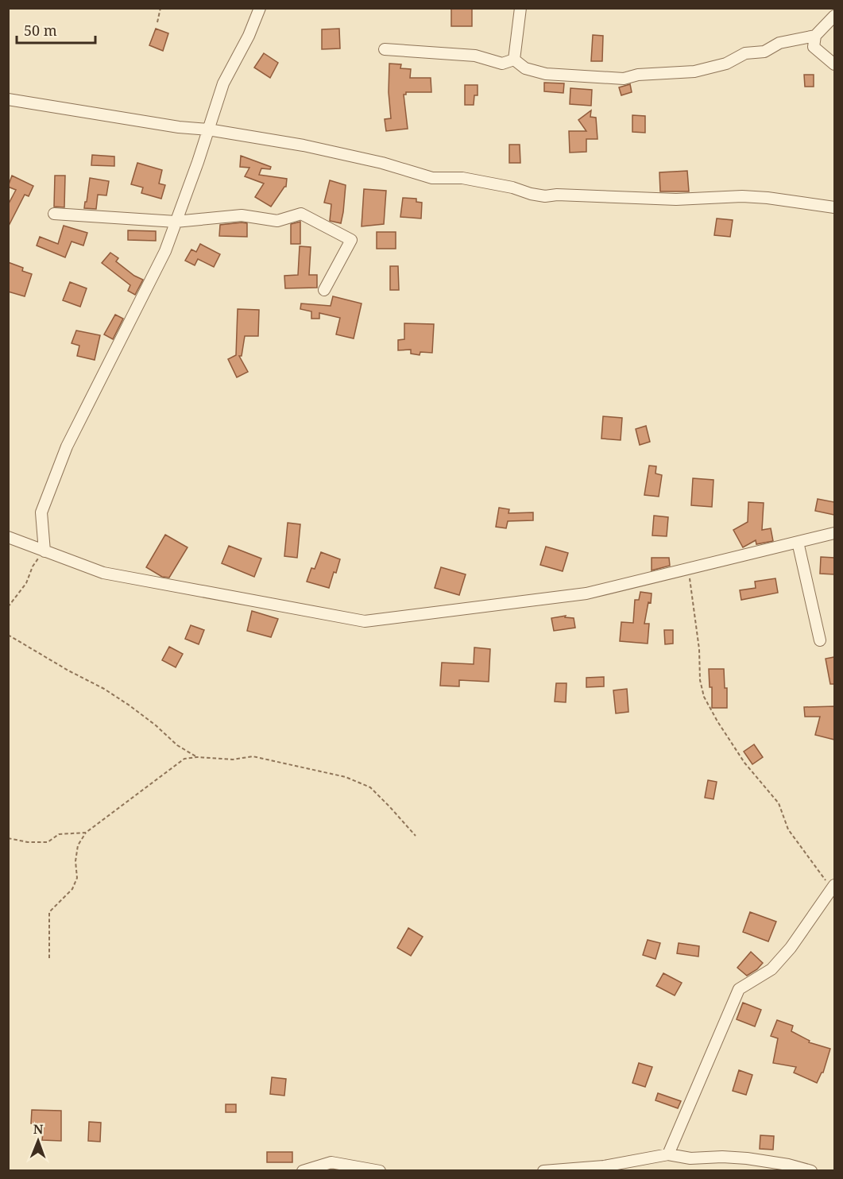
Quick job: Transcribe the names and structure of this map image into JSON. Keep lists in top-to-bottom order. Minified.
{"scale_bar":"50 m","north":"top"}
